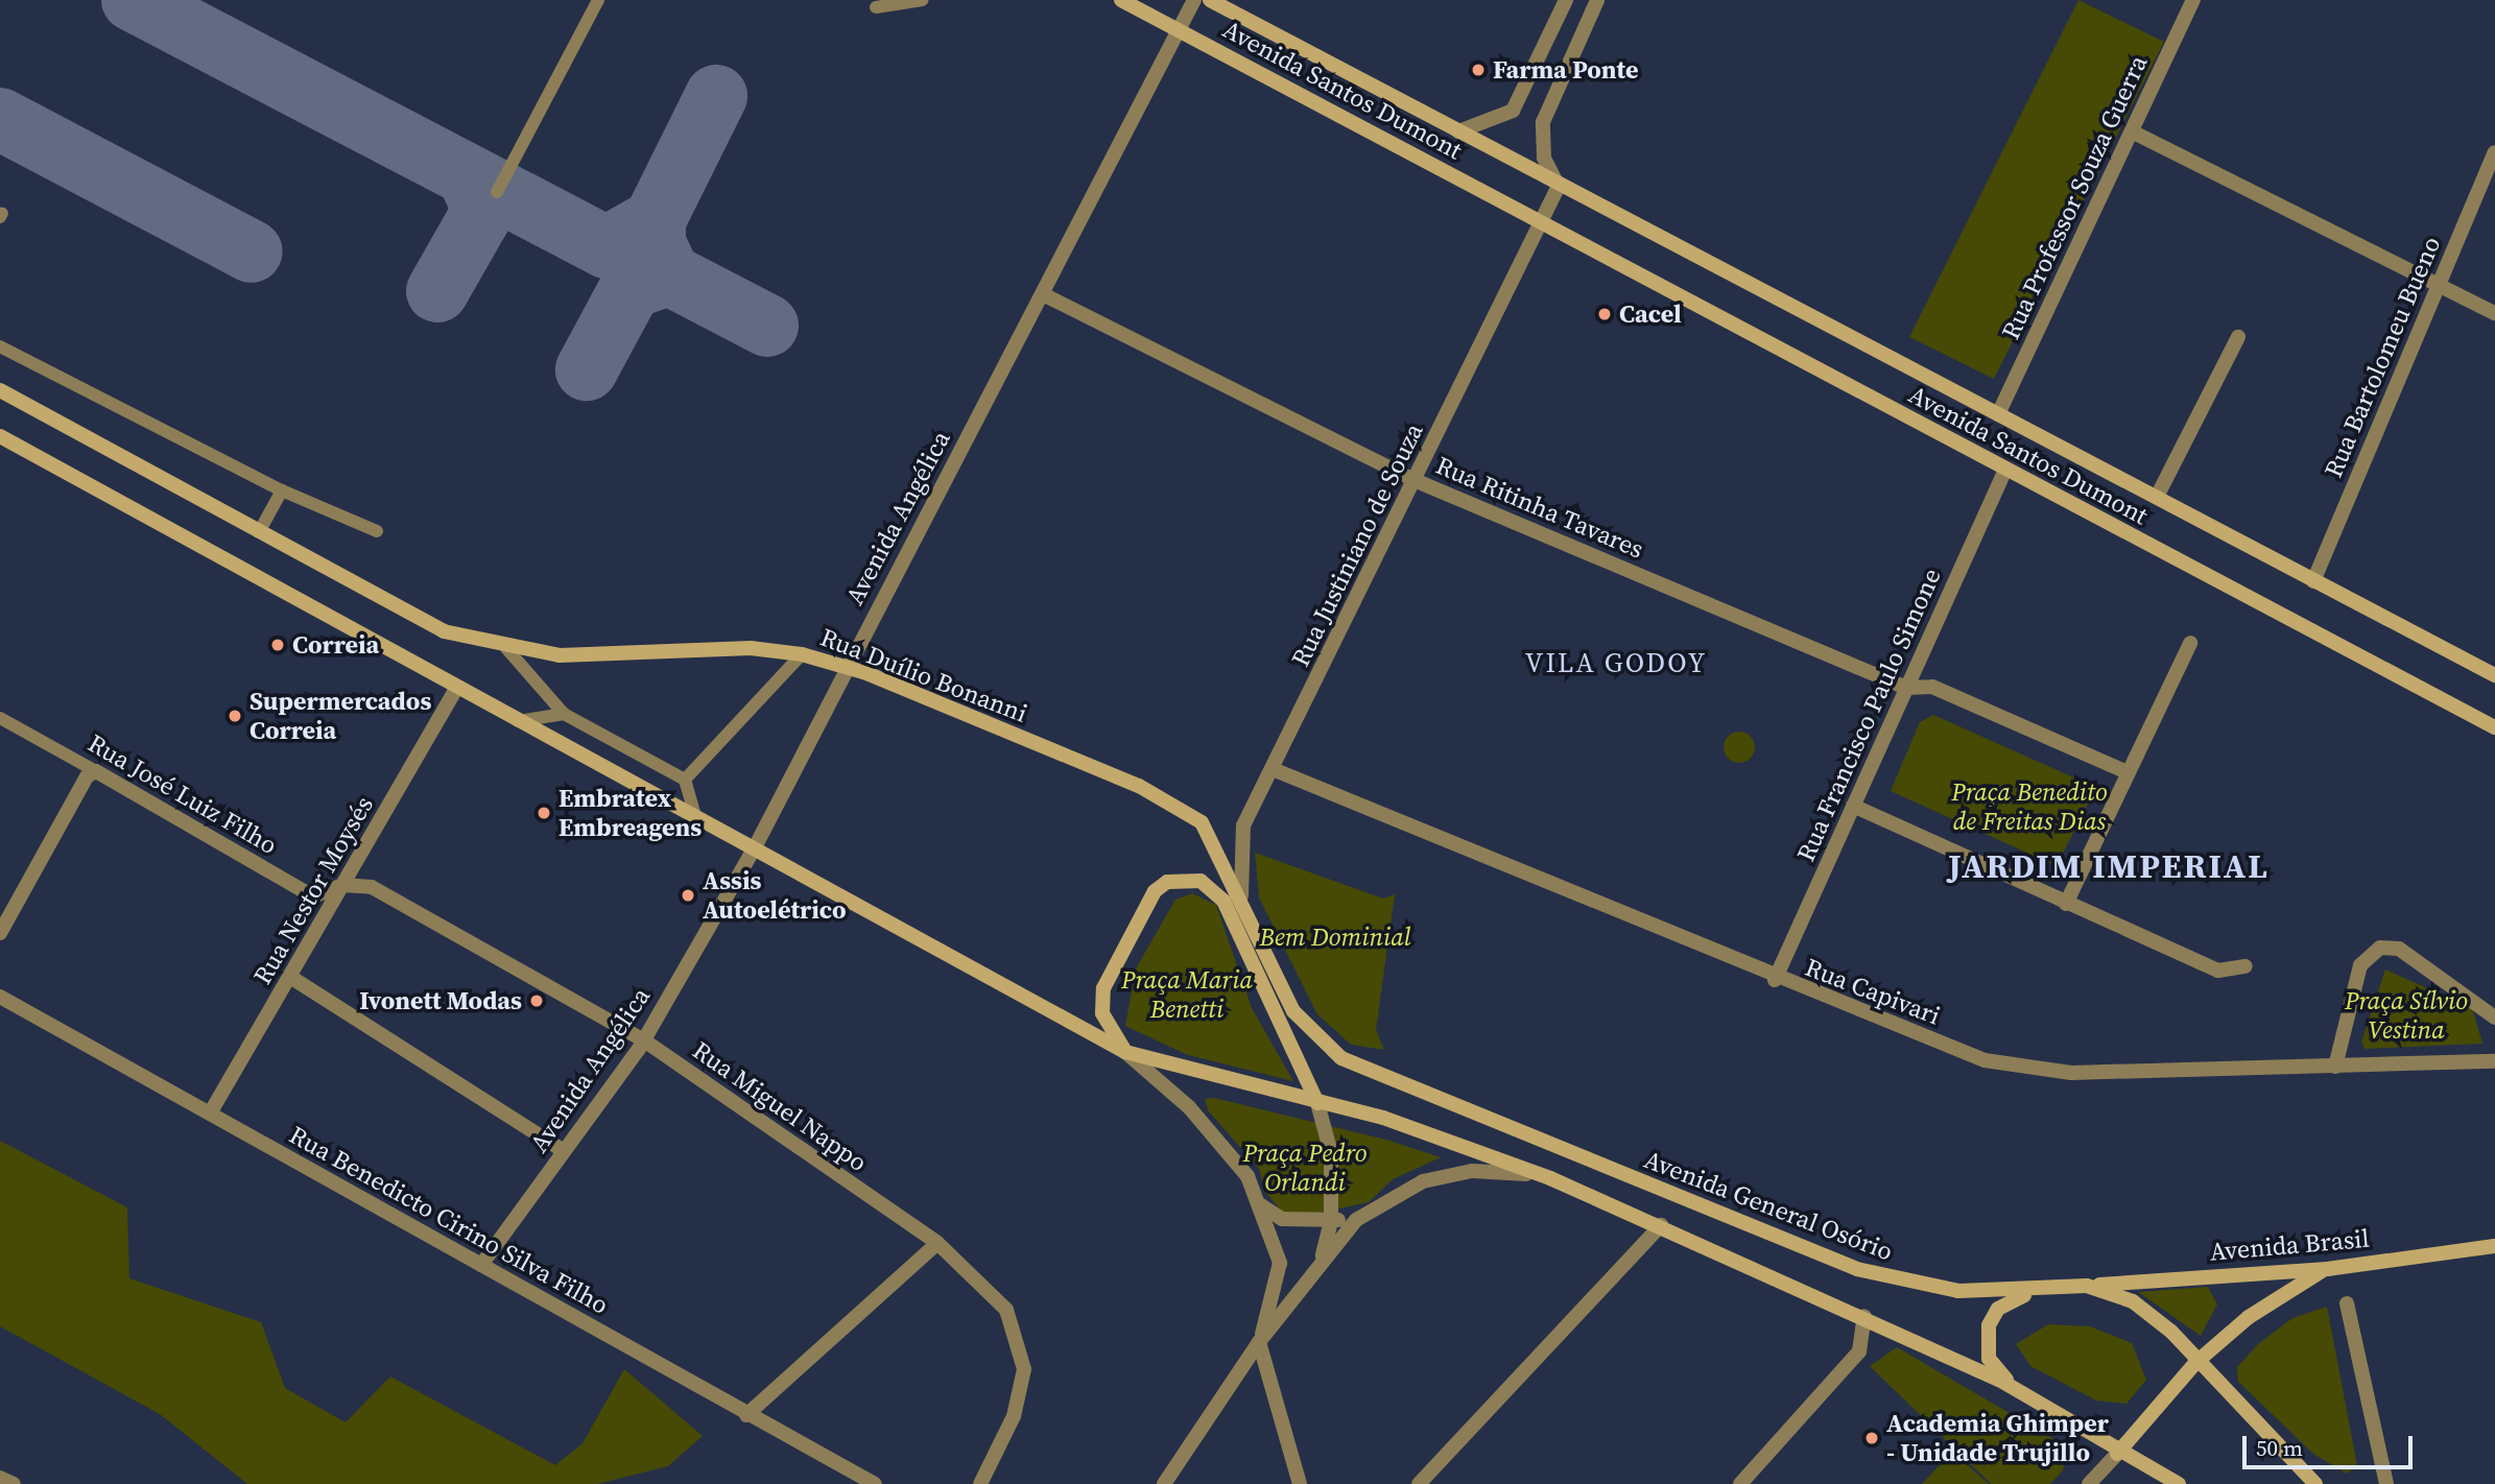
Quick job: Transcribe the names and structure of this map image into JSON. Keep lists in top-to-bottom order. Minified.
{"streets":{"main road":["Avenida Santos Dumont","Rua Duílio Bonanni","Avenida General Osório","Avenida Brasil"],"street":["Rua Professor Souza Guerra","Rua Bartolomeu Bueno","Rua Ritinha Tavares","Avenida Angélica","Rua Justiniano de Souza","Rua Francisco Paulo Simone","Rua José Luiz Filho","Rua Nestor Moysés","Rua Capivari","Rua Miguel Nappo","Rua Benedicto Cirino Silva Filho"]},"crossings":[["Avenida Santos Dumont","Rua Professor Souza Guerra"],["Avenida Santos Dumont","Rua Bartolomeu Bueno"],["Avenida Santos Dumont","Avenida Angélica"],["Avenida Santos Dumont","Rua Justiniano de Souza"],["Avenida Santos Dumont","Rua Francisco Paulo Simone"],["Rua Ritinha Tavares","Avenida Angélica"],["Rua Ritinha Tavares","Rua Justiniano de Souza"],["Rua Ritinha Tavares","Rua Francisco Paulo Simone"],["Avenida Angélica","Rua Duílio Bonanni"],["Avenida Angélica","Rua Miguel Nappo"],["Avenida Angélica","Rua Benedicto Cirino Silva Filho"],["Rua Justiniano de Souza","Rua Duílio Bonanni"],["Rua Justiniano de Souza","Rua Capivari"],["Rua Justiniano de Souza","Avenida General Osório"],["Rua Duílio Bonanni","Avenida General Osório"],["Rua Francisco Paulo Simone","Rua Capivari"],["Rua José Luiz Filho","Rua Nestor Moysés"],["Rua José Luiz Filho","Rua Miguel Nappo"],["Rua Nestor Moysés","Rua Miguel Nappo"],["Rua Nestor Moysés","Rua Benedicto Cirino Silva Filho"],["Avenida General Osório","Avenida Brasil"]],"districts":["VILA GODOY","JARDIM IMPERIAL"],"parks":["Praça Benedito de Freitas Dias","Bem Dominial","Praça Maria Benetti","Praça Sílvio Vestina","Praça Pedro Orlandi"],"places":["Farma Ponte","Cacel","Correia","Supermercados Correia","Embratex Embreagens","Assis Autoelétrico","Ivonett Modas","Academia Ghimper - Unidade Trujillo"],"scale_bar":"50 m"}
